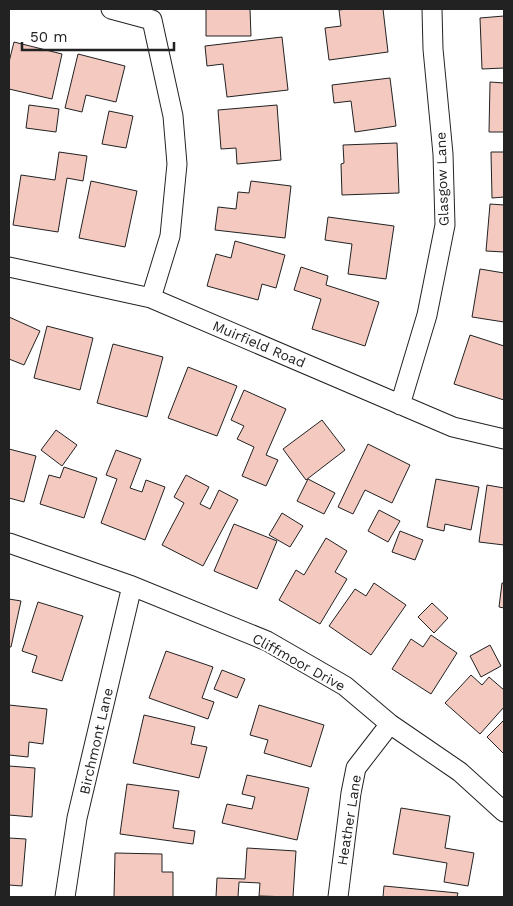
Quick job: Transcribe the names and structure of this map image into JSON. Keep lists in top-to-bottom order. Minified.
{"streets":{"street":["Glasgow Lane","Muirfield Road","Cliffmoor Drive","Birchmont Lane","Heather Lane"]},"crossings":[["Glasgow Lane","Muirfield Road"],["Cliffmoor Drive","Birchmont Lane"],["Cliffmoor Drive","Heather Lane"]],"scale_bar":"50 m"}
